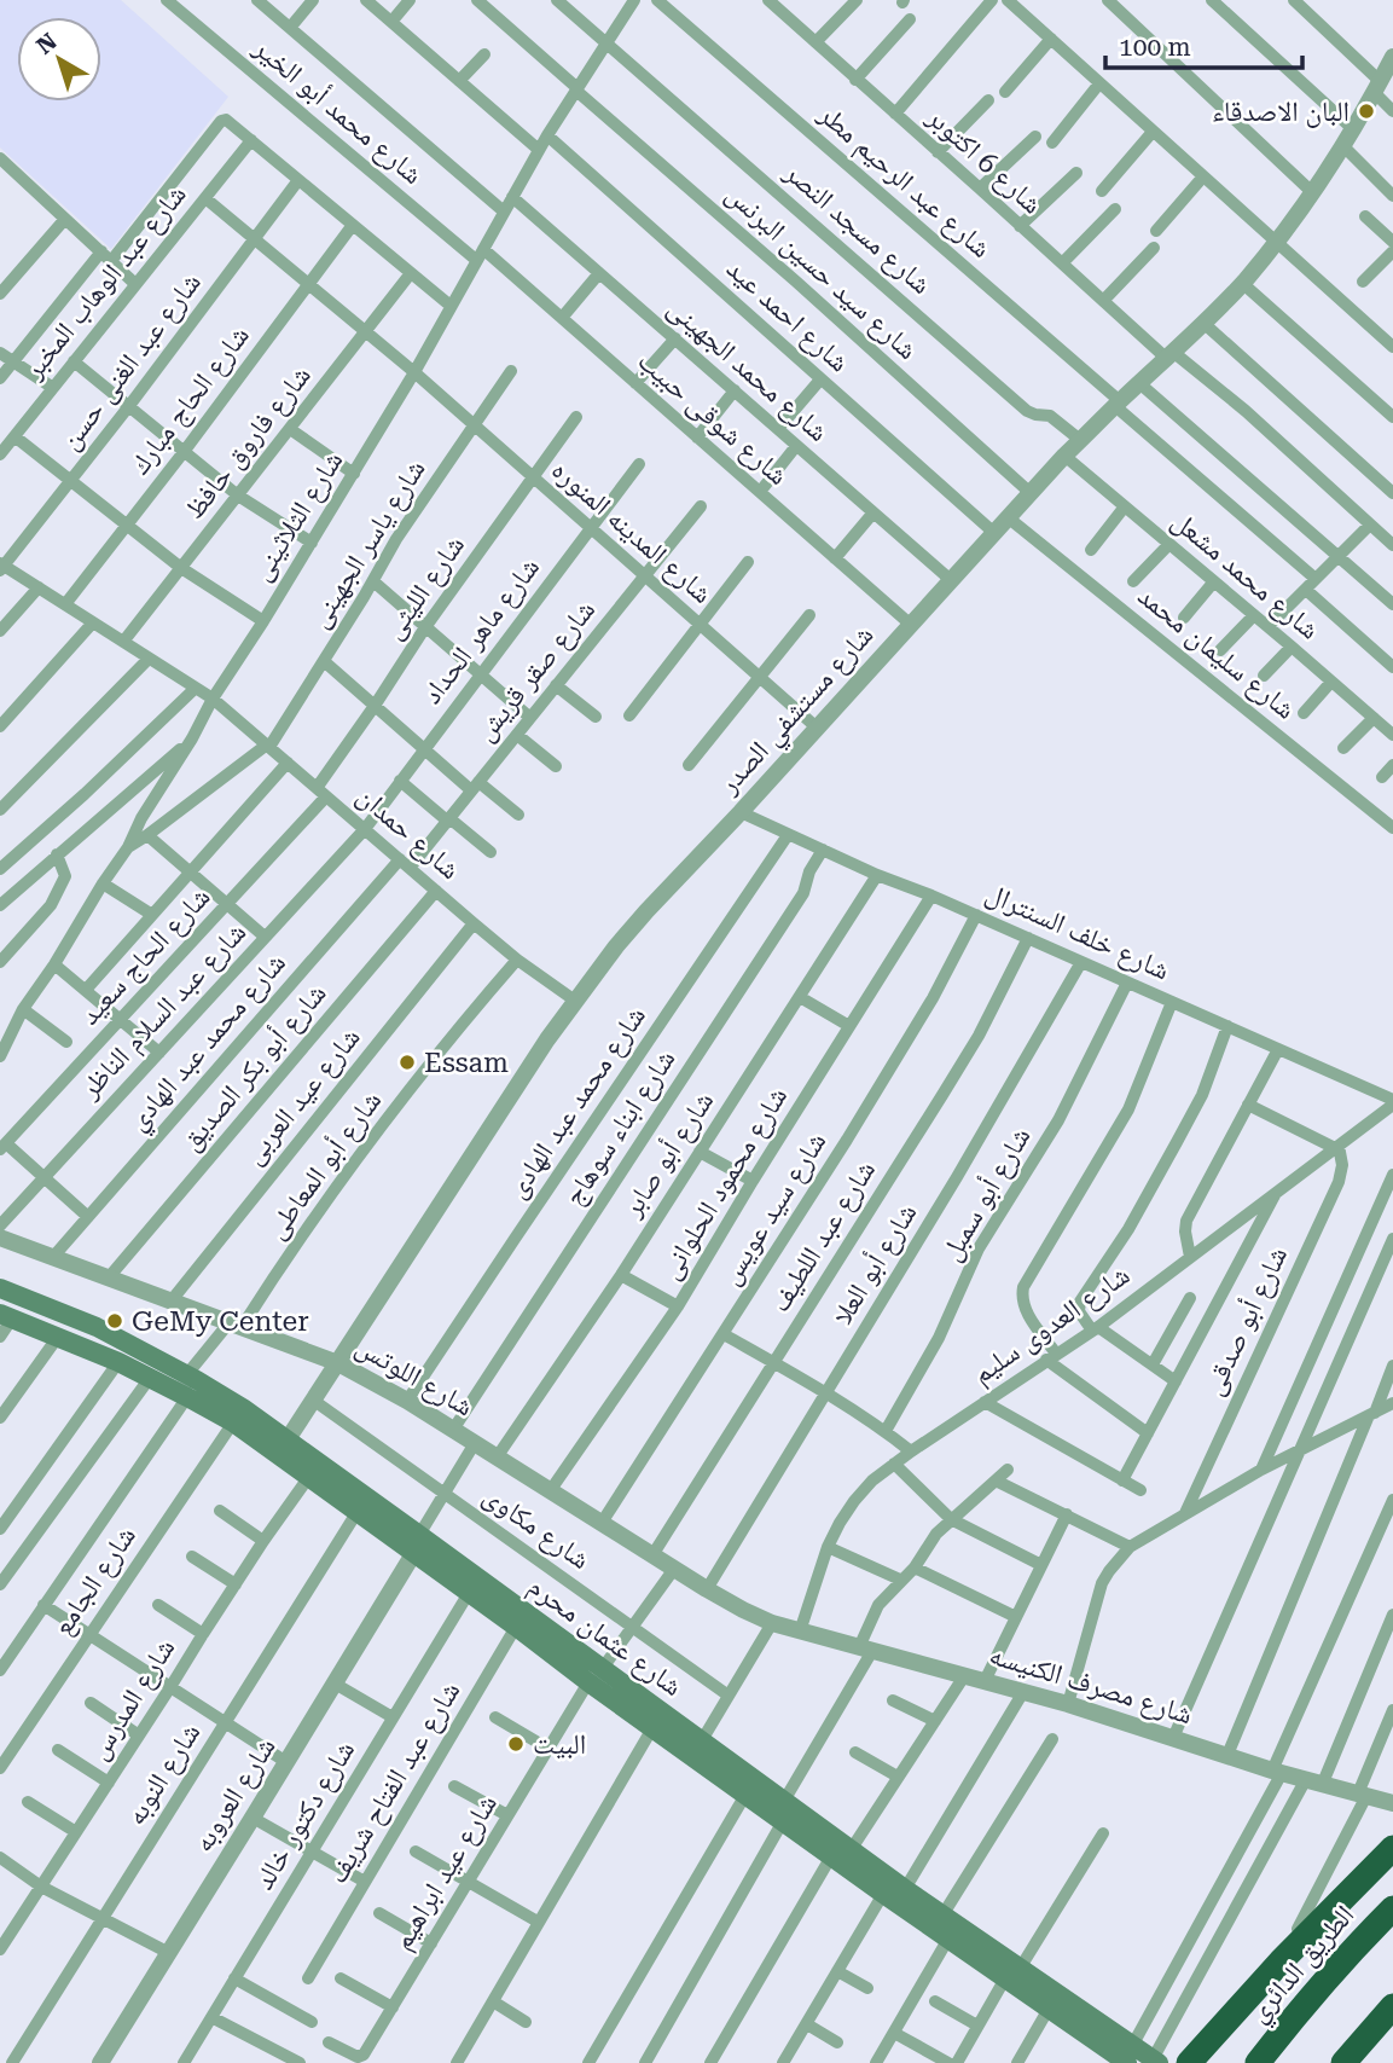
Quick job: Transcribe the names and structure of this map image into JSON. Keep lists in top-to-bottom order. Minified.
{"streets":{"highway":["الطريق الدائري"],"main road":["شارع عثمان محرم"],"street":["شارع محمد أبو الخير","شارع 6 اكتوبر","شارع عبد الرحيم مطر","شارع مسجد النصر","شارع سيد حسين البرنس","شارع عبد الوهاب المخبر","شارع احمد عيد","شارع عبد الغنى حسن","شارع محمد الجهينى","شارع الحاج مبارك","شارع شوقى حبيب","شارع فاروق حافظ","شارع الثلاثينى","شارع المدينه المنوره","شارع ياسر الجهينى","شارع محمد مشعل","شارع الليثى","شارع ماهر الحداد","شارع سليمان محمد","شارع صقر قريش","شارع مستشفي الصدر","شارع حمدان","شارع خلف السنترال","شارع الحاج سعيد","شارع عبد السلام الناظر","شارع محمد عبد الهادي","شارع أبو بكر الصديق","شارع عيد العربى","شارع محمد عبد الهادى","شارع ابناء سوهاج","شارع أبو صابر","شارع أبو المعاطى","شارع محمود الحلوانى","شارع أبو سمبل","شارع سيد عويس","شارع عبد اللطيف","شارع أبو العلا","شارع أبو صدقى","شارع العدوى سليم","شارع اللوتس","شارع مكاوى","شارع الجامع","شارع مصرف الكنيسه","شارع المدرس","شارع النوبه","شارع عبد الفتاح شريف","شارع العروبه","شارع دكتور خالد","شارع عيد ابراهيم"]},"crossings":[["شارع محمد أبو الخير","شارع شوقى حبيب"],["شارع محمد أبو الخير","شارع الثلاثينى"],["شارع 6 اكتوبر","شارع مستشفي الصدر"],["شارع عبد الرحيم مطر","شارع مستشفي الصدر"],["شارع مسجد النصر","شارع الثلاثينى"],["شارع مسجد النصر","شارع مستشفي الصدر"],["شارع سيد حسين البرنس","شارع الثلاثينى"],["شارع سيد حسين البرنس","شارع مستشفي الصدر"],["شارع عبد الوهاب المخبر","شارع المدينه المنوره"],["شارع احمد عيد","شارع الثلاثينى"],["شارع احمد عيد","شارع مستشفي الصدر"],["شارع عبد الغنى حسن","شارع المدينه المنوره"],["شارع عبد الغنى حسن","شارع حمدان"],["شارع محمد الجهينى","شارع الثلاثينى"],["شارع محمد الجهينى","شارع مستشفي الصدر"],["شارع الحاج مبارك","شارع المدينه المنوره"],["شارع الحاج مبارك","شارع حمدان"],["شارع شوقى حبيب","شارع الثلاثينى"],["شارع شوقى حبيب","شارع مستشفي الصدر"],["شارع فاروق حافظ","شارع المدينه المنوره"],["شارع فاروق حافظ","شارع حمدان"],["شارع الثلاثينى","شارع المدينه المنوره"],["شارع الثلاثينى","شارع حمدان"],["شارع المدينه المنوره","شارع ياسر الجهينى"],["شارع المدينه المنوره","شارع الليثى"],["شارع المدينه المنوره","شارع ماهر الحداد"],["شارع المدينه المنوره","شارع صقر قريش"],["شارع المدينه المنوره","شارع مستشفي الصدر"],["شارع ياسر الجهينى","شارع حمدان"],["شارع محمد مشعل","شارع مستشفي الصدر"],["شارع الليثى","شارع حمدان"],["شارع الليثى","شارع الحاج سعيد"],["شارع ماهر الحداد","شارع حمدان"],["شارع ماهر الحداد","شارع عبد السلام الناظر"],["شارع سليمان محمد","شارع مستشفي الصدر"],["شارع صقر قريش","شارع حمدان"],["شارع صقر قريش","شارع محمد عبد الهادي"],["شارع مستشفي الصدر","شارع حمدان"],["شارع مستشفي الصدر","شارع خلف السنترال"],["شارع مستشفي الصدر","شارع اللوتس"],["شارع مستشفي الصدر","شارع مكاوى"],["شارع مستشفي الصدر","شارع عثمان محرم"],["شارع حمدان","شارع الحاج سعيد"],["شارع حمدان","شارع عبد السلام الناظر"],["شارع حمدان","شارع محمد عبد الهادي"],["شارع حمدان","شارع أبو بكر الصديق"],["شارع حمدان","شارع عيد العربى"],["شارع حمدان","شارع أبو المعاطى"],["شارع خلف السنترال","شارع محمد عبد الهادى"],["شارع خلف السنترال","شارع ابناء سوهاج"],["شارع خلف السنترال","شارع أبو صابر"],["شارع خلف السنترال","شارع محمود الحلوانى"],["شارع خلف السنترال","شارع أبو سمبل"],["شارع خلف السنترال","شارع سيد عويس"],["شارع خلف السنترال","شارع عبد اللطيف"],["شارع خلف السنترال","شارع أبو العلا"],["شارع خلف السنترال","شارع العدوى سليم"],["شارع محمد عبد الهادي","شارع اللوتس"],["شارع أبو بكر الصديق","شارع اللوتس"],["شارع عيد العربى","شارع اللوتس"],["شارع محمد عبد الهادى","شارع اللوتس"],["شارع ابناء سوهاج","شارع اللوتس"],["شارع أبو صابر","شارع اللوتس"],["شارع أبو المعاطى","شارع اللوتس"],["شارع أبو المعاطى","شارع عثمان محرم"],["شارع محمود الحلوانى","شارع اللوتس"],["شارع سيد عويس","شارع اللوتس"],["شارع عبد اللطيف","شارع اللوتس"],["شارع أبو العلا","شارع اللوتس"],["شارع أبو صدقى","شارع العدوى سليم"],["شارع العدوى سليم","شارع مصرف الكنيسه"],["شارع اللوتس","شارع مصرف الكنيسه"],["شارع الجامع","شارع عثمان محرم"],["شارع عثمان محرم","شارع المدرس"],["شارع عثمان محرم","شارع النوبه"],["شارع عثمان محرم","شارع عبد الفتاح شريف"],["شارع عثمان محرم","شارع العروبه"],["شارع عثمان محرم","شارع دكتور خالد"],["شارع عثمان محرم","شارع عيد ابراهيم"]],"places":["البان الاصدقاء","Essam","GeMy Center","البيت"],"scale_bar":"100 m","north":"top left"}
